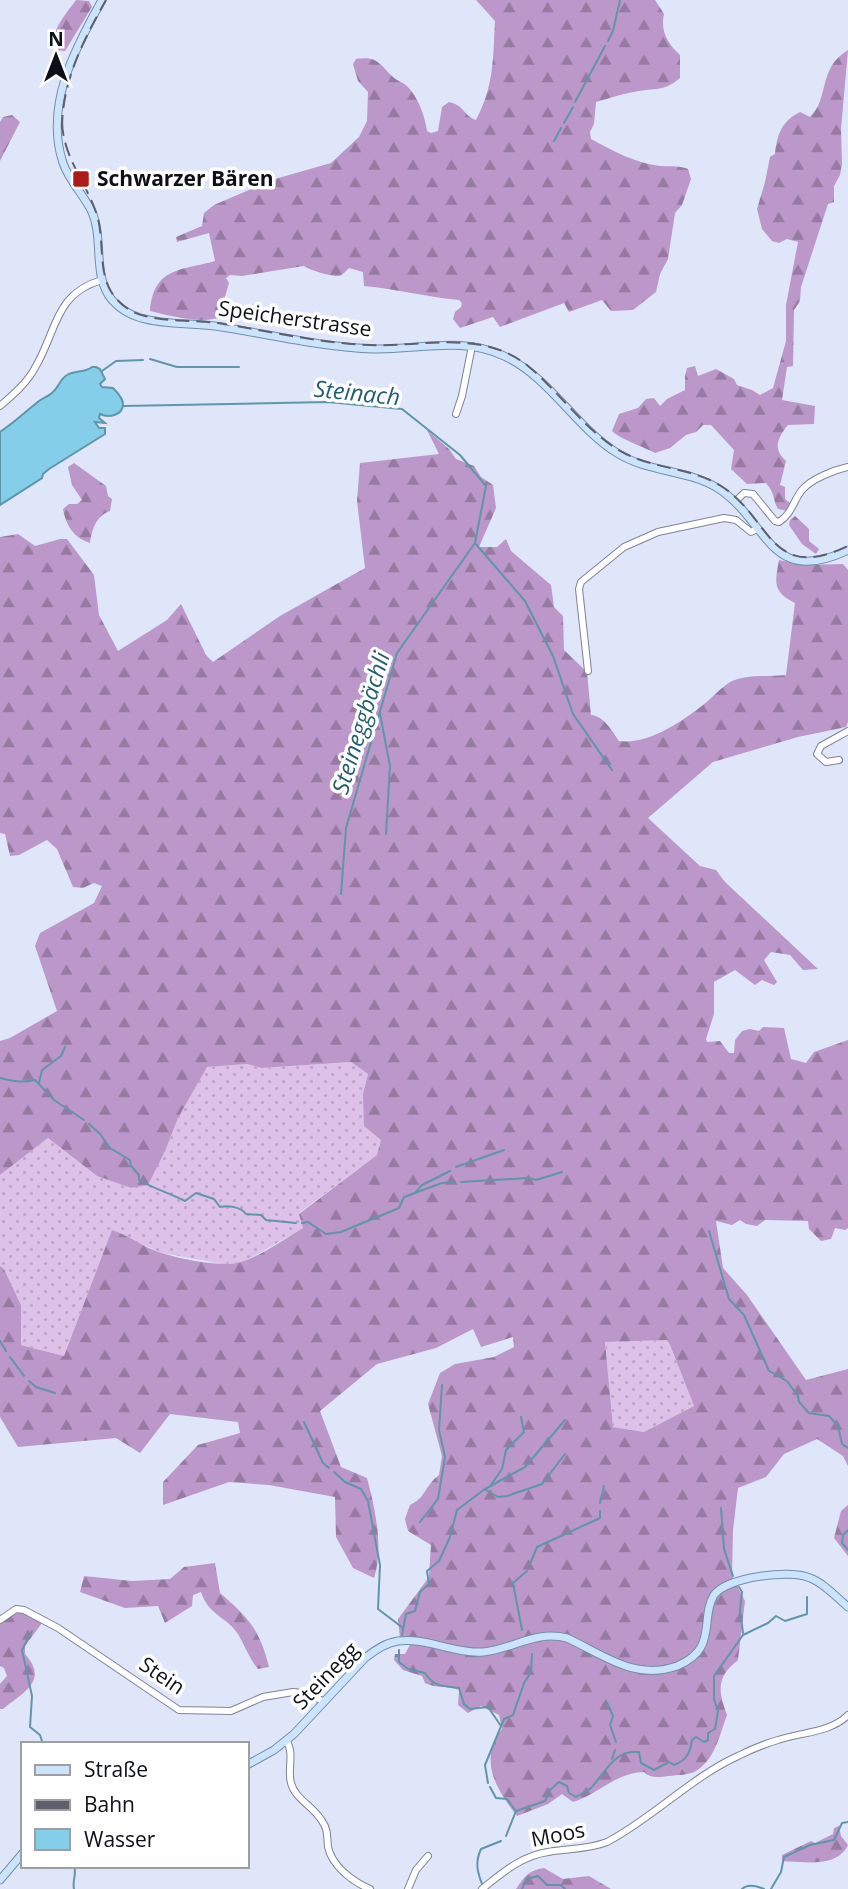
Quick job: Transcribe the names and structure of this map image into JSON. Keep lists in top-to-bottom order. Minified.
{"streets":{"main road":["Speicherstrasse","Steinegg"],"street":["Stein","Moos"]},"crossings":[["Stein","Steinegg"]],"water":["Steinach","Steineggbächli"],"places":{"transit":["Schwarzer Bären"]},"legend":["Straße","Bahn","Wasser"],"north":"top"}
